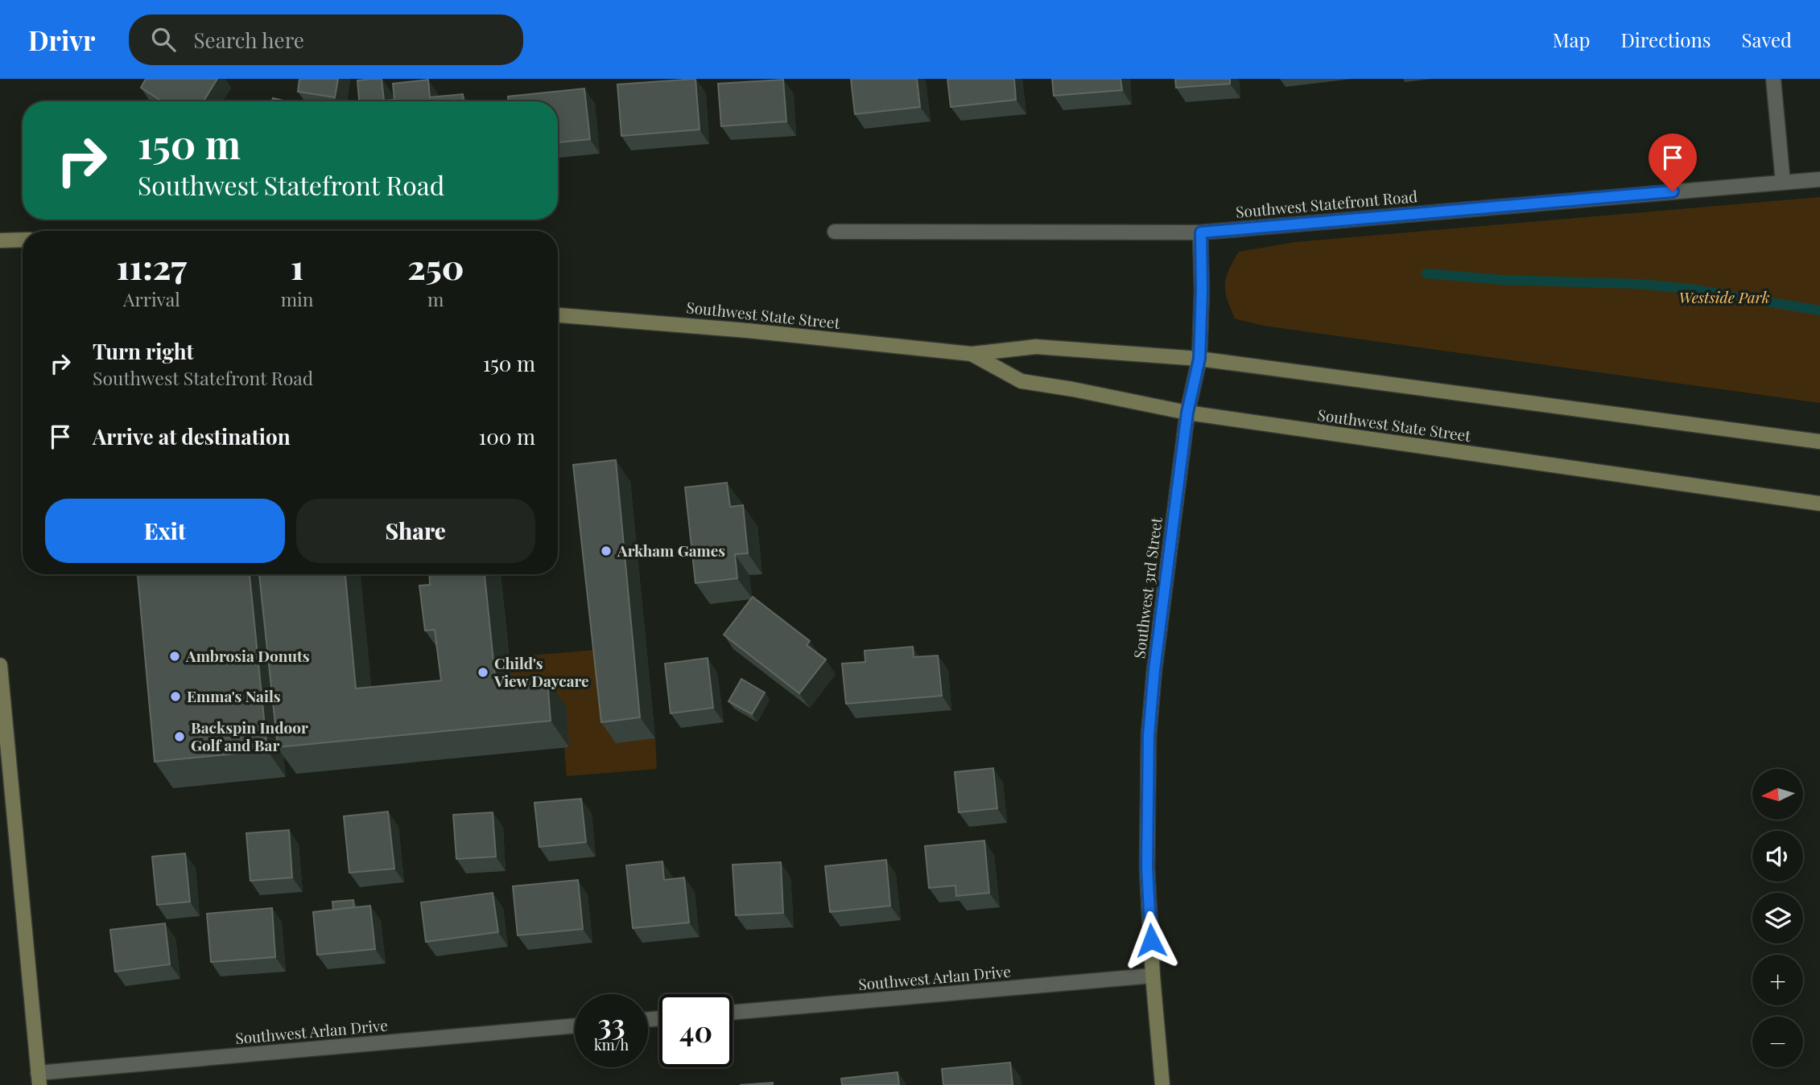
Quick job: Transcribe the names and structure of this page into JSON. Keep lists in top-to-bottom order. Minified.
{"streets":{"main road":["Southwest State Street","Southwest 3rd Street"],"street":["Southwest Statefront Road","Southwest Arlan Drive"]},"crossings":[["Southwest Statefront Road","Southwest 3rd Street"],["Southwest State Street","Southwest 3rd Street"],["Southwest 3rd Street","Southwest Arlan Drive"]],"parks":["Westside Park"],"places":["Arkham Games","Ambrosia Donuts","Child's View Daycare","Emma's Nails","Backspin Indoor Golf and Bar"],"north":"left","page":{"header":"Drivr","search":"Search here","nav":["Map","Directions","Saved"],"turn":["150 m","Southwest Statefront Road"],"eta":["11:27","Arrival","1","min","250","m"],"list":[{"name":"Turn right","note":"Southwest Statefront Road","value":"150 m"},{"name":"Arrive at destination","value":"100 m"}],"buttons":["Exit","Share"],"map_buttons":["+","−"],"speed":"33 km/h","limit":"40"}}
